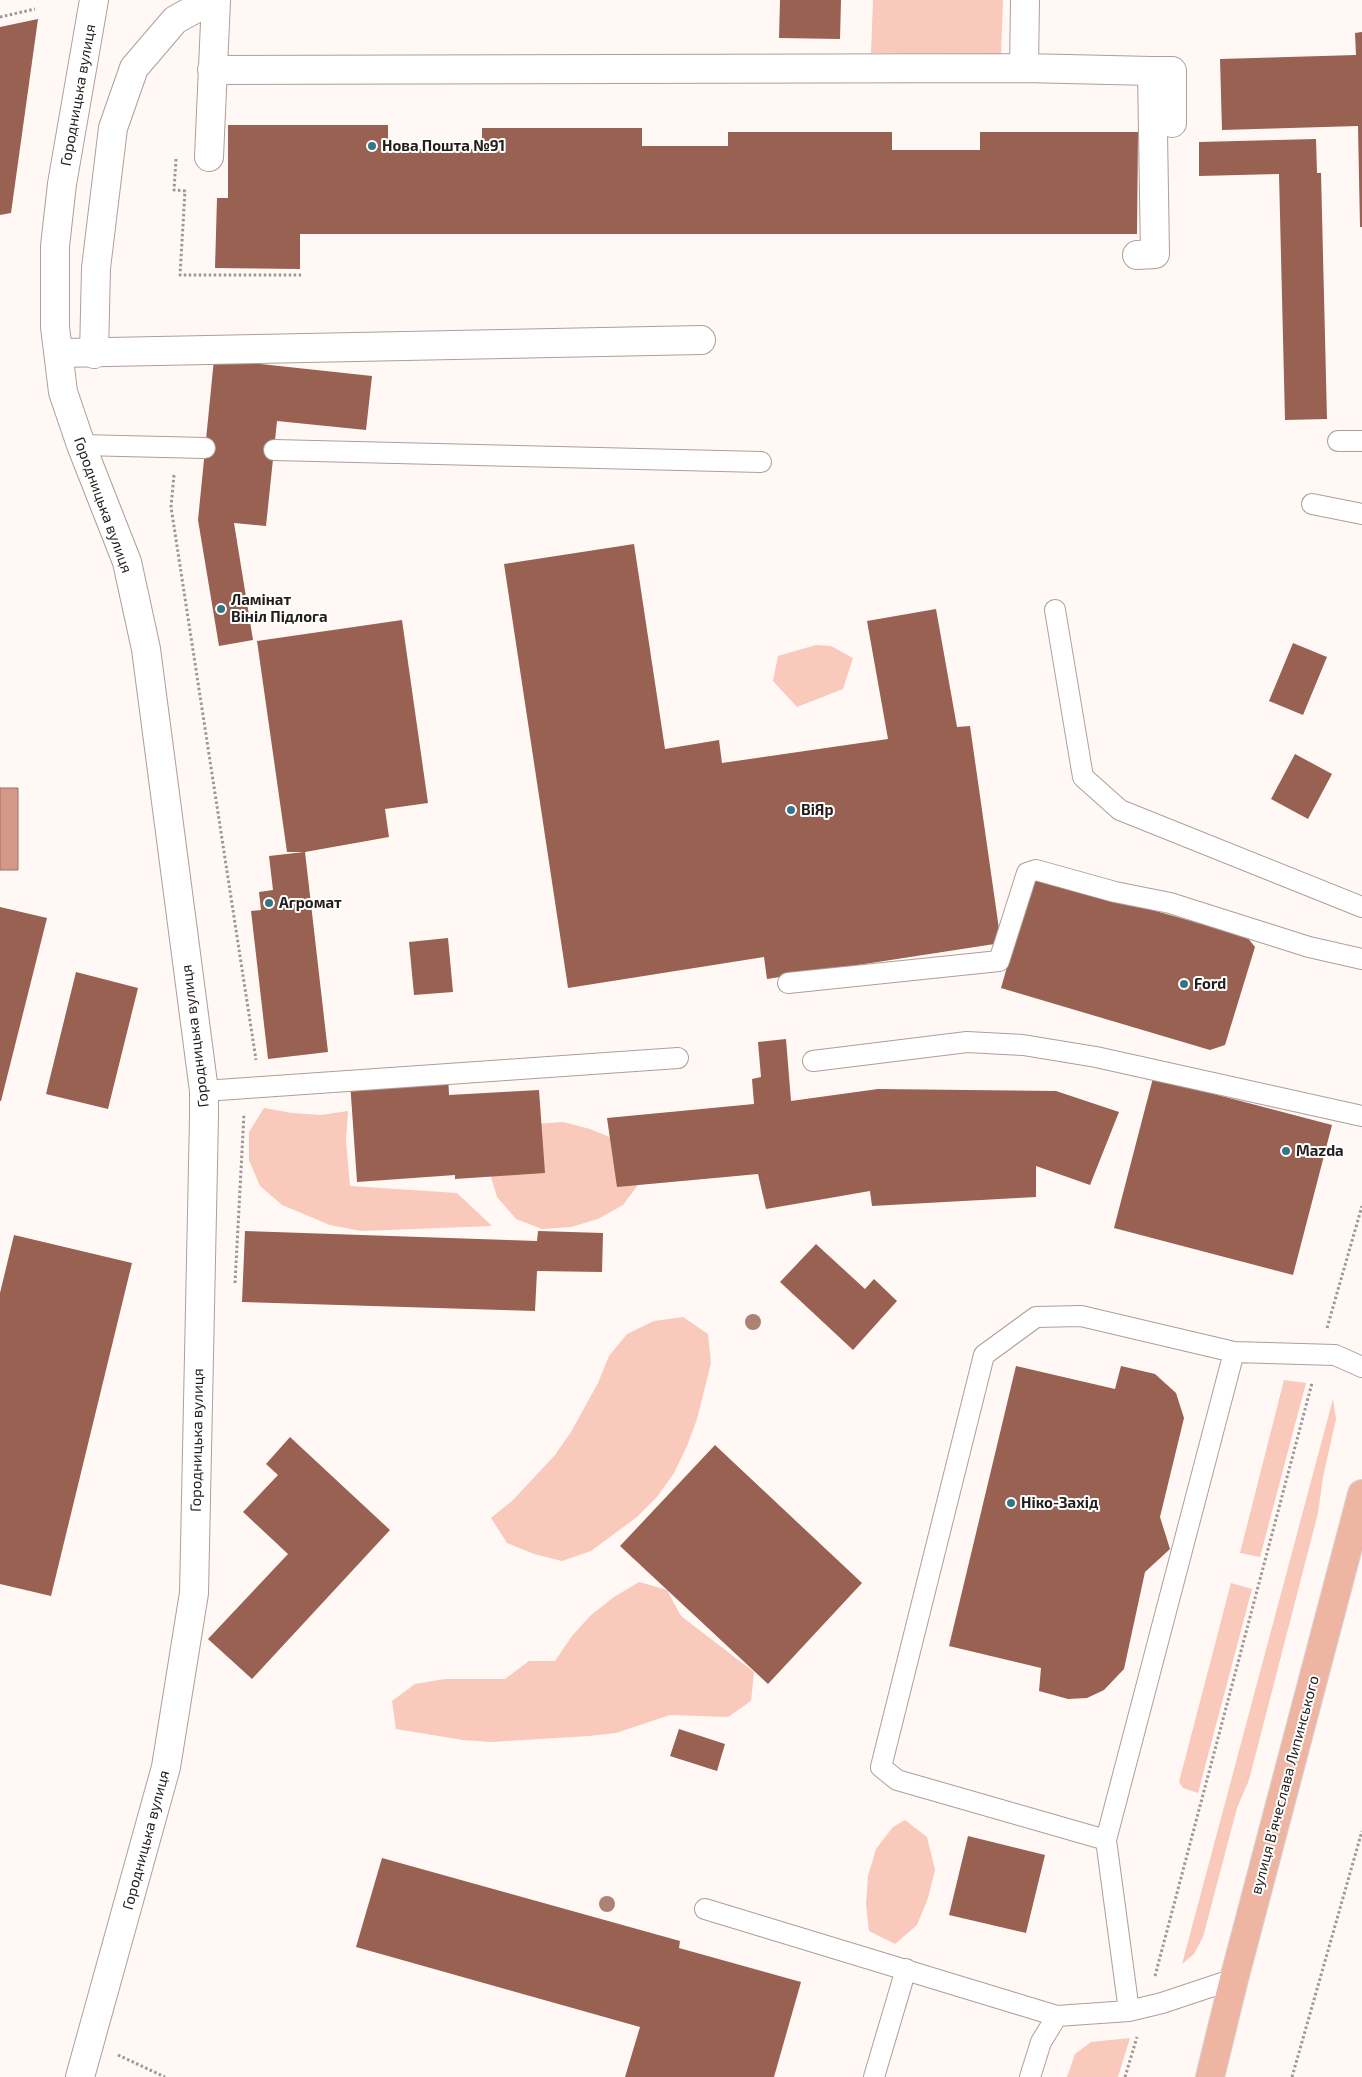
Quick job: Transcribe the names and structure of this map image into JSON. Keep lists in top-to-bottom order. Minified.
{"streets":{"main road":["вулиця Вʼячеслава Липинського"],"street":["Городницька вулиця"]},"places":["Нова Пошта №91","Ламінат Вініл Підлога","ВіЯр","Агромат","Ford","Mazda","Ніко-Захід"]}
